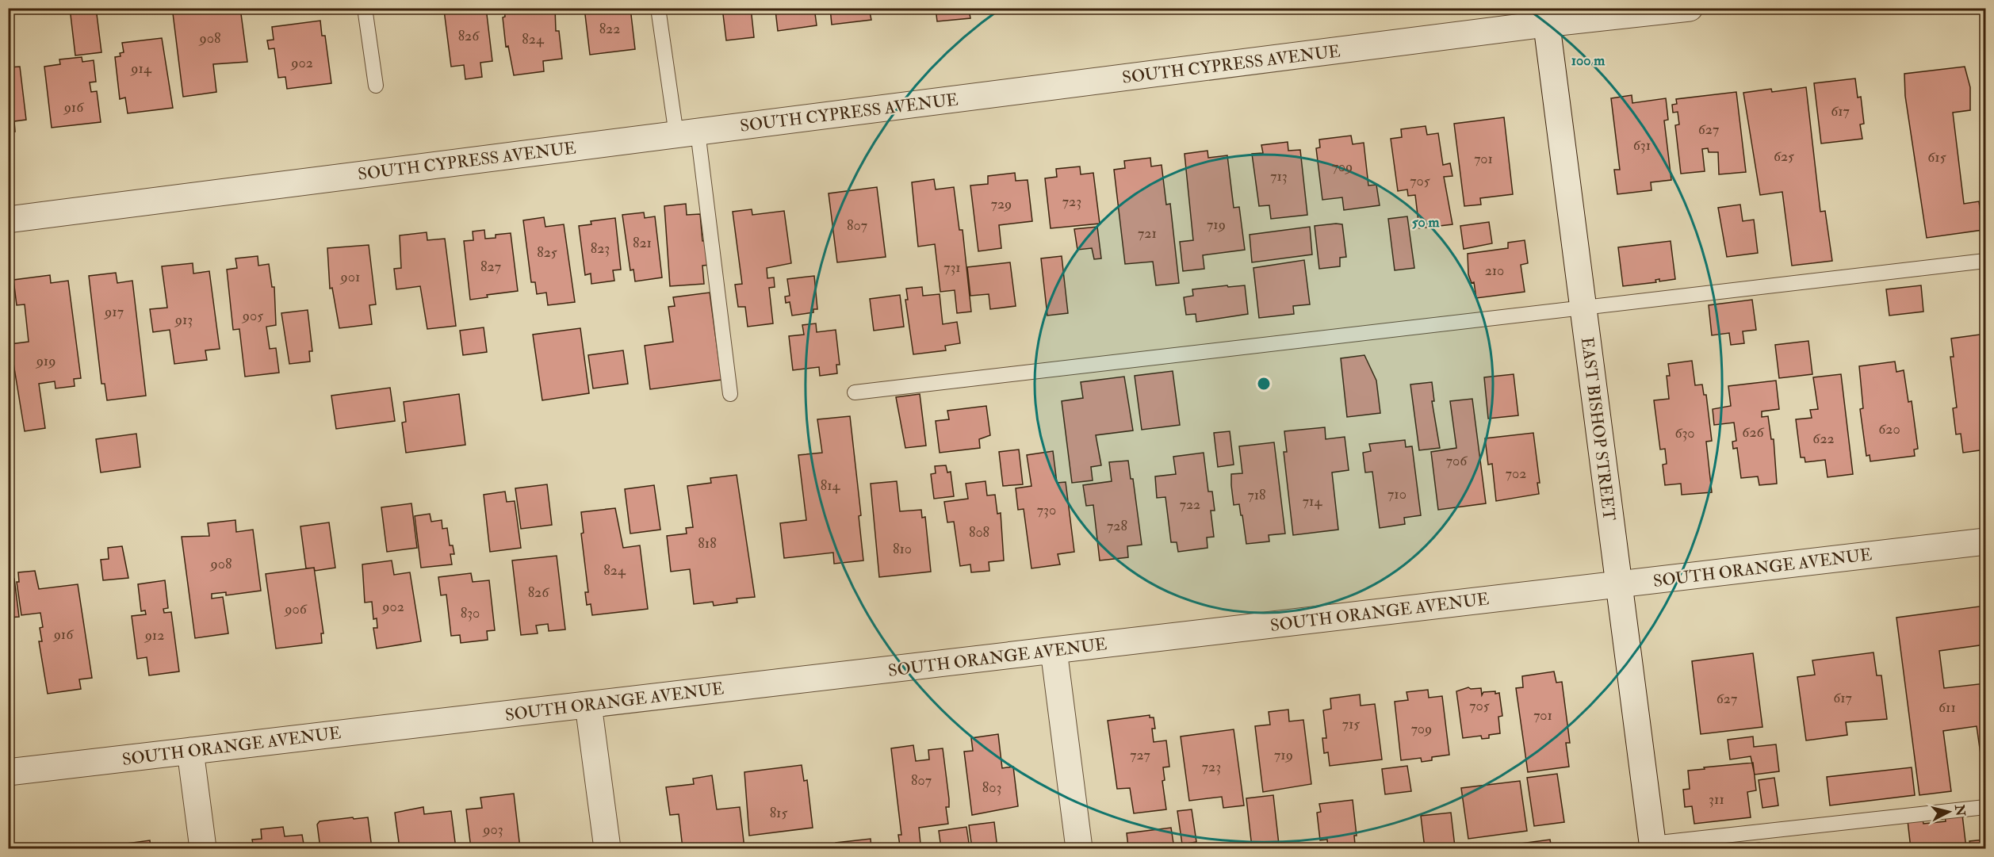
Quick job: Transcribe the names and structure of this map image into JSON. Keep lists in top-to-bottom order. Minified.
{"streets":{"street":["SOUTH CYPRESS AVENUE","EAST BISHOP STREET","SOUTH ORANGE AVENUE"]},"crossings":[["SOUTH CYPRESS AVENUE","EAST BISHOP STREET"],["EAST BISHOP STREET","SOUTH ORANGE AVENUE"]],"house_numbers":["822","826","908","824","902","914","916","617","627","631","625","615","701","709","713","705","723","729","719","807","721","821","823","825","827","731","210","901","917","905","913","919","620","626","630","622","706","702","814","710","718","714","722","730","728","808","818","810","908","824","826","902","906","830","916","912","617","627","705","611","701","715","709","727","719","723","807","803","311","815","903"],"north":"right","rings":["100 m","50 m"]}
